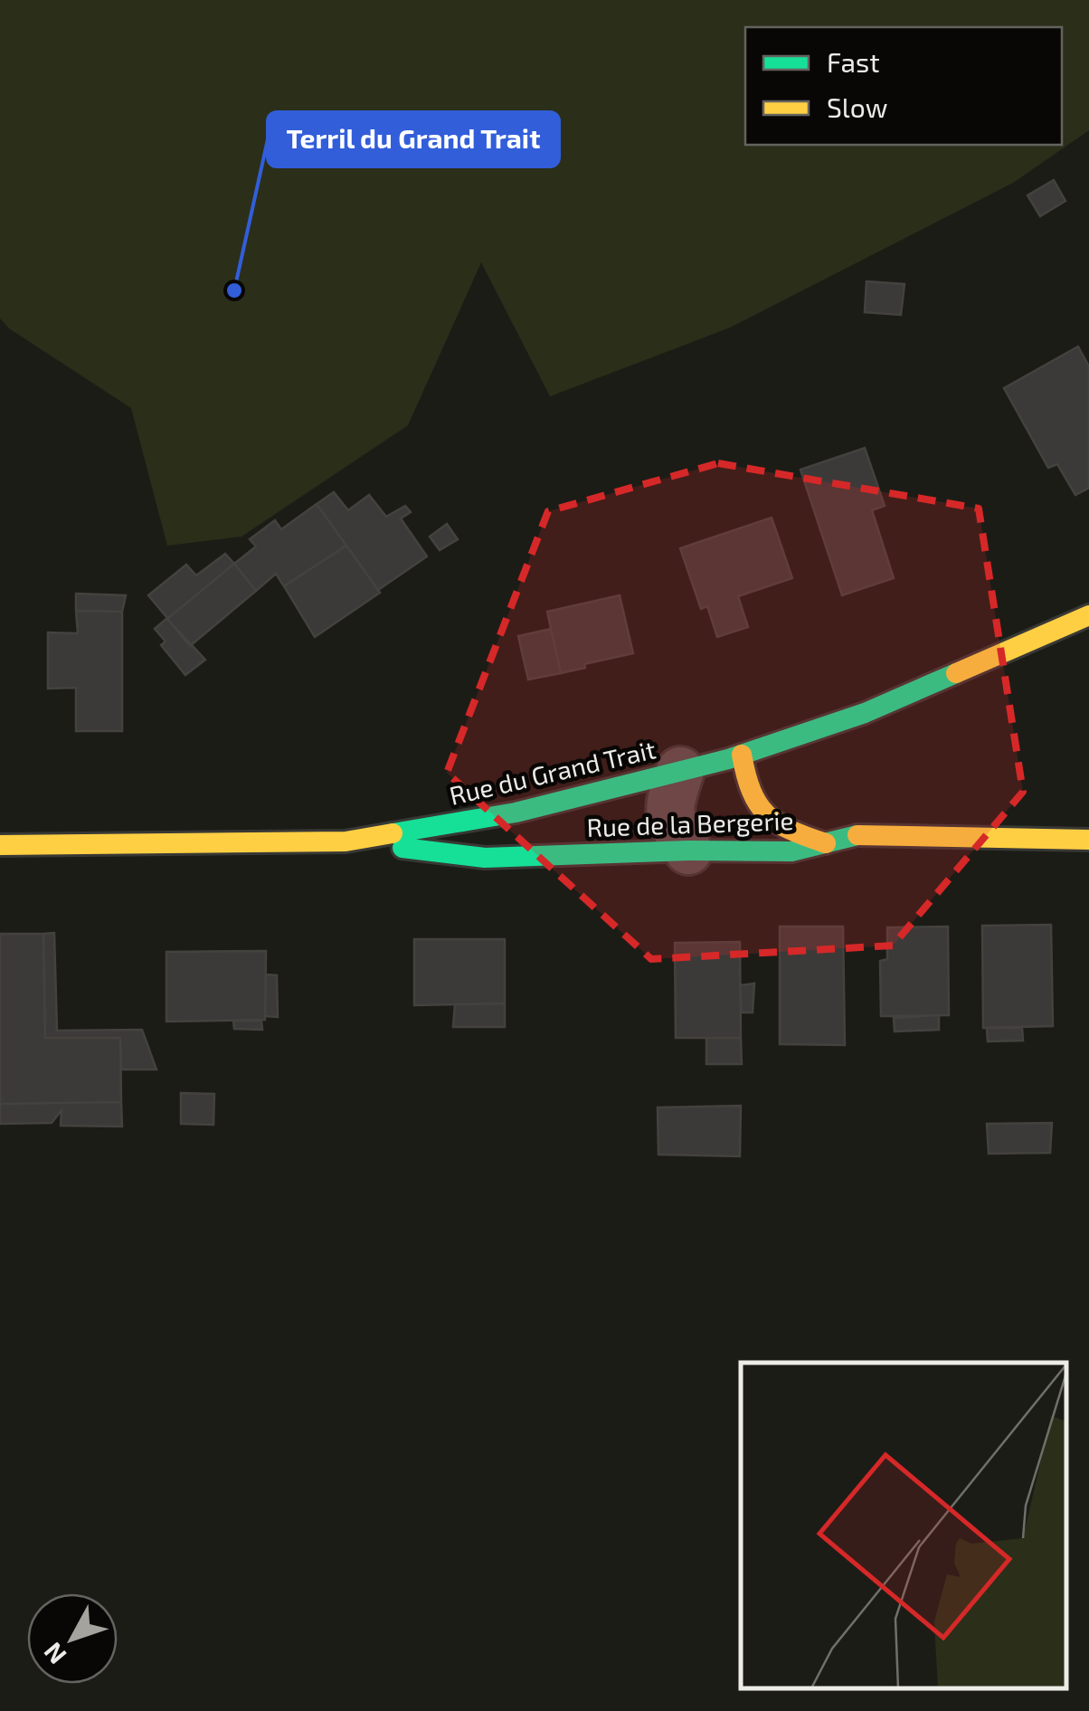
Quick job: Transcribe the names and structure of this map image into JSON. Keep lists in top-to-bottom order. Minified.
{"streets":{"street":["Rue du Grand Trait","Rue de la Bergerie"]},"crossings":[["Rue du Grand Trait","Rue de la Bergerie"]],"places":["Terril du Grand Trait"],"legend":["Fast","Slow"],"north":"bottom left"}
